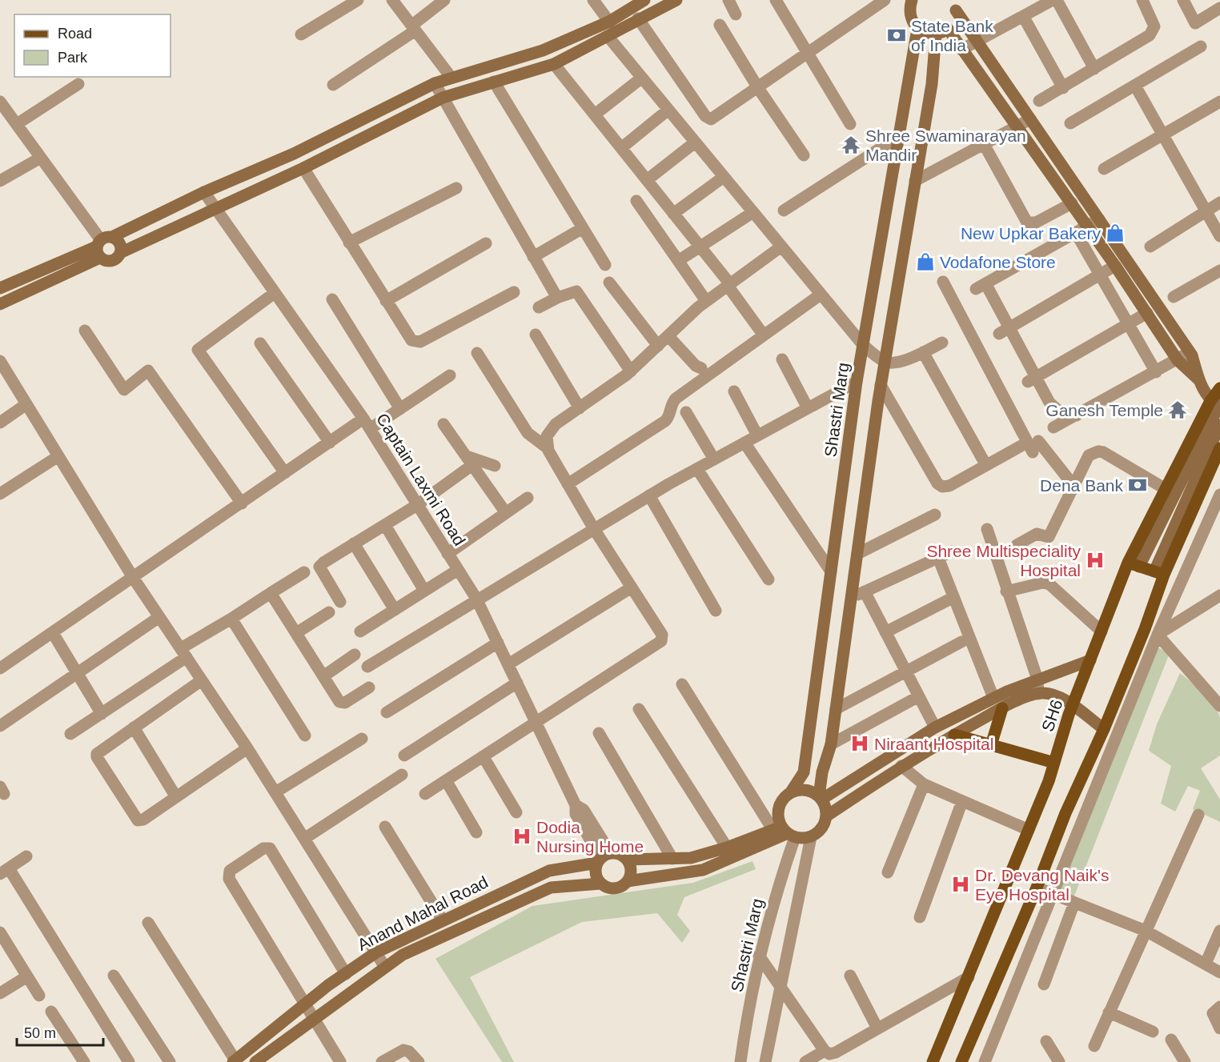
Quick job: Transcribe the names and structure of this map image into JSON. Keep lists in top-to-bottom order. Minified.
{"streets":{"main road":["SH6"],"street":["Shastri Marg","Captain Laxmi Road","Anand Mahal Road"]},"crossings":[["Captain Laxmi Road","Anand Mahal Road"]],"places":{"bank":["State Bank of India","Dena Bank"],"temple":["Shree Swaminarayan Mandir","Ganesh Temple"],"shop":["New Upkar Bakery","Vodafone Store"],"hospital":["Shree Multispeciality Hospital","Niraant Hospital","Dodia Nursing Home","Dr. Devang Naik's Eye Hospital"]},"legend":["Road","Park"],"scale_bar":"50 m"}
